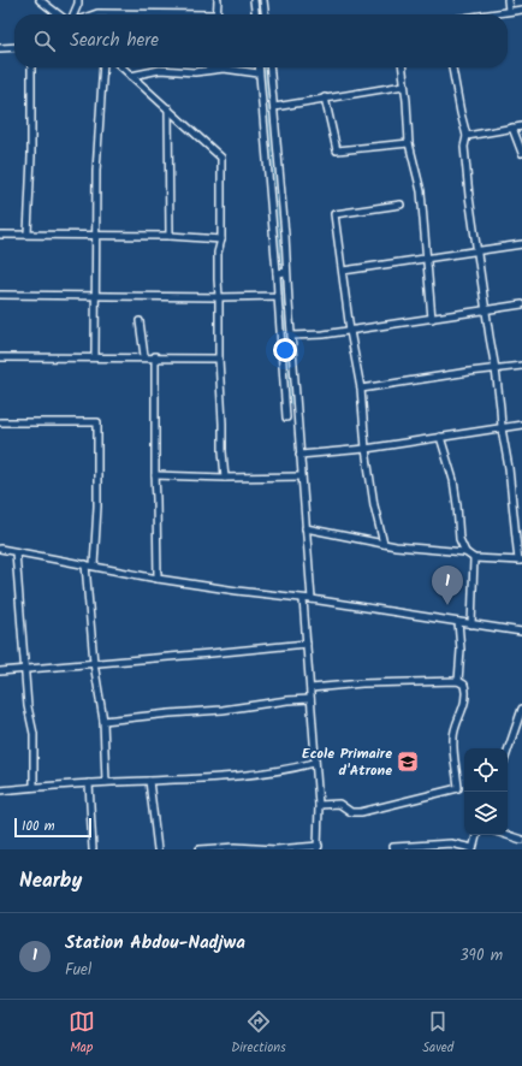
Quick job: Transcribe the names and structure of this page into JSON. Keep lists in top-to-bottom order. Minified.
{"places":{"school or university":["Ecole Primaire d'Atrone"]},"scale_bar":"100 m","page":{"search":"Search here","pins":"1","scale":"100 m","heading":"Nearby","list":[{"mark":"1","name":"Station Abdou-Nadjwa","note":"Fuel","value":"390 m"}],"nav":["Map","Directions","Saved"]}}
